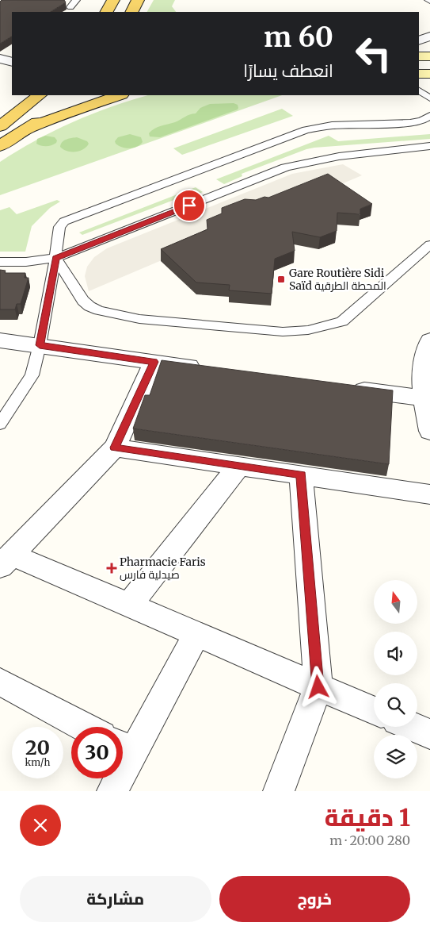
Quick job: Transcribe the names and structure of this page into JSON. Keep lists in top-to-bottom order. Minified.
{"places":{"transit":["Gare Routière Sidi Saïd المحطة الطرقية"],"health":["Pharmacie Faris صيدلية فارس"]},"north":"top","page":{"turn":["60 m","انعطف يسارًا"],"speed":"20 km/h","limit":"30","heading":["1 دقيقة","280 m · 20:00"],"buttons":["خروج","مشاركة"]}}
